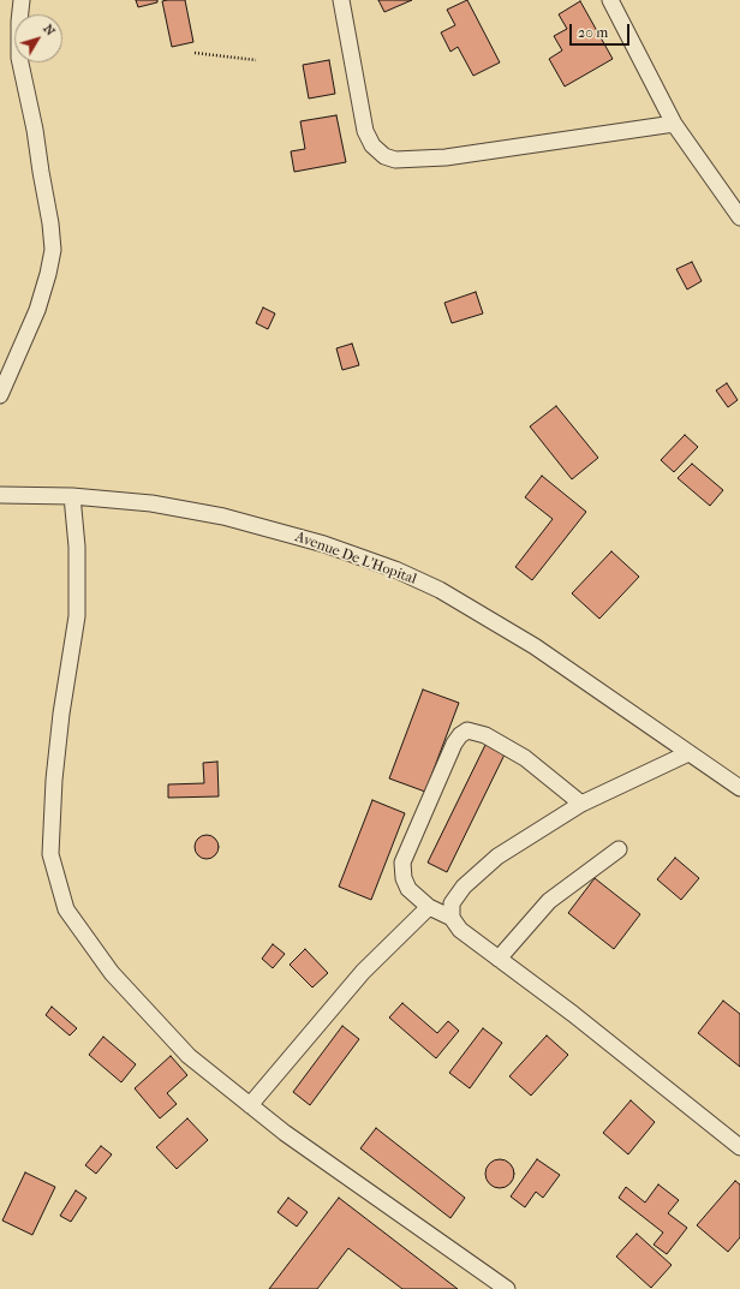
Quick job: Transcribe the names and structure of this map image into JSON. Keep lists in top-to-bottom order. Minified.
{"streets":{"street":["Avenue De L'Hopital"]},"scale_bar":"20 m","north":"top right"}
